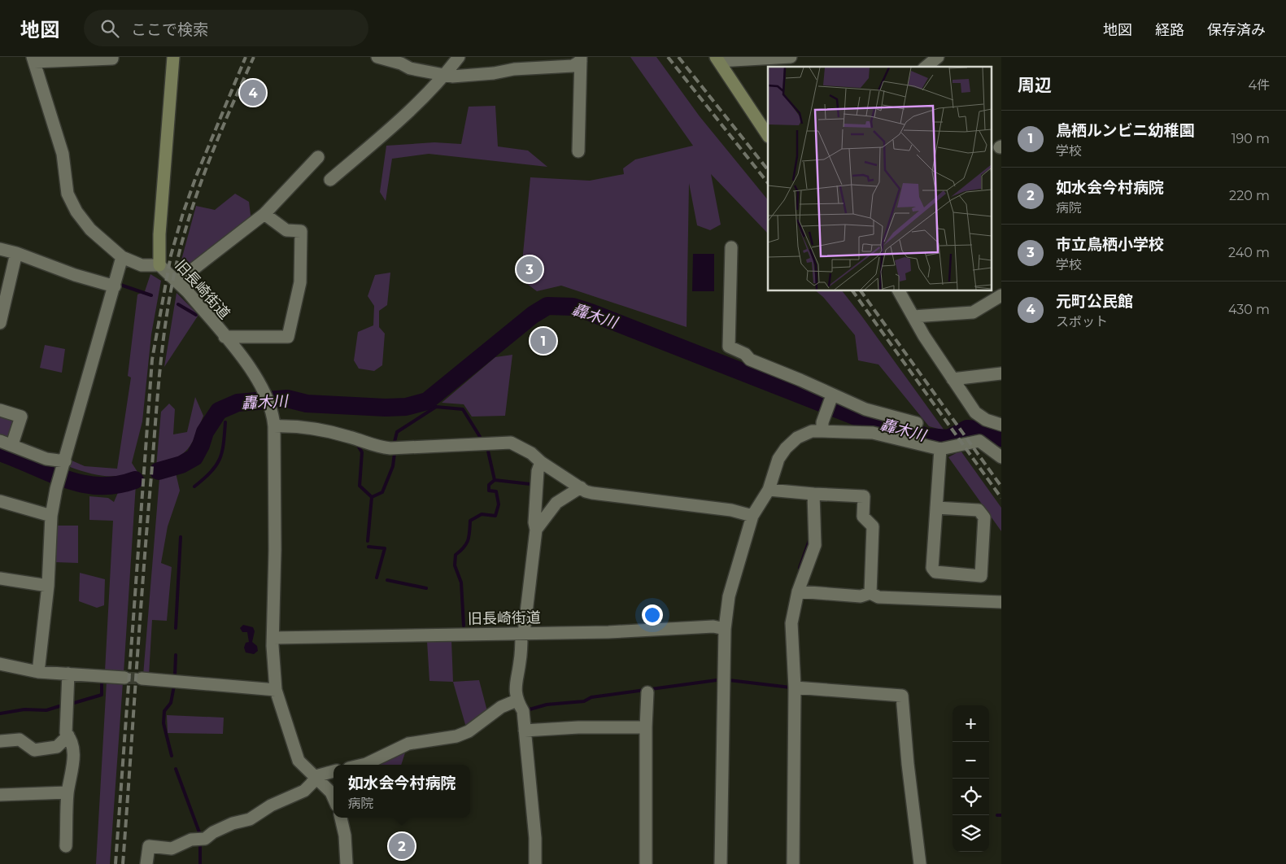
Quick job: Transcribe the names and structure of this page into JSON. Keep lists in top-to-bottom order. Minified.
{"streets":{"street":["旧長崎街道"]},"water":["轟木川"],"page":{"header":"地図","search":"ここで検索","nav":["地図","経路","保存済み"],"heading":["周辺","4件"],"pins":["4","3","1","2"],"list":[{"mark":"1","name":"鳥栖ルンビニ幼稚園","note":"学校","value":"190 m"},{"mark":"2","name":"如水会今村病院","note":"病院","value":"220 m"},{"mark":"3","name":"市立鳥栖小学校","note":"学校","value":"240 m"},{"mark":"4","name":"元町公民館","note":"スポット","value":"430 m"}],"map_buttons":["+","−"],"popup":["如水会今村病院","病院"]}}
